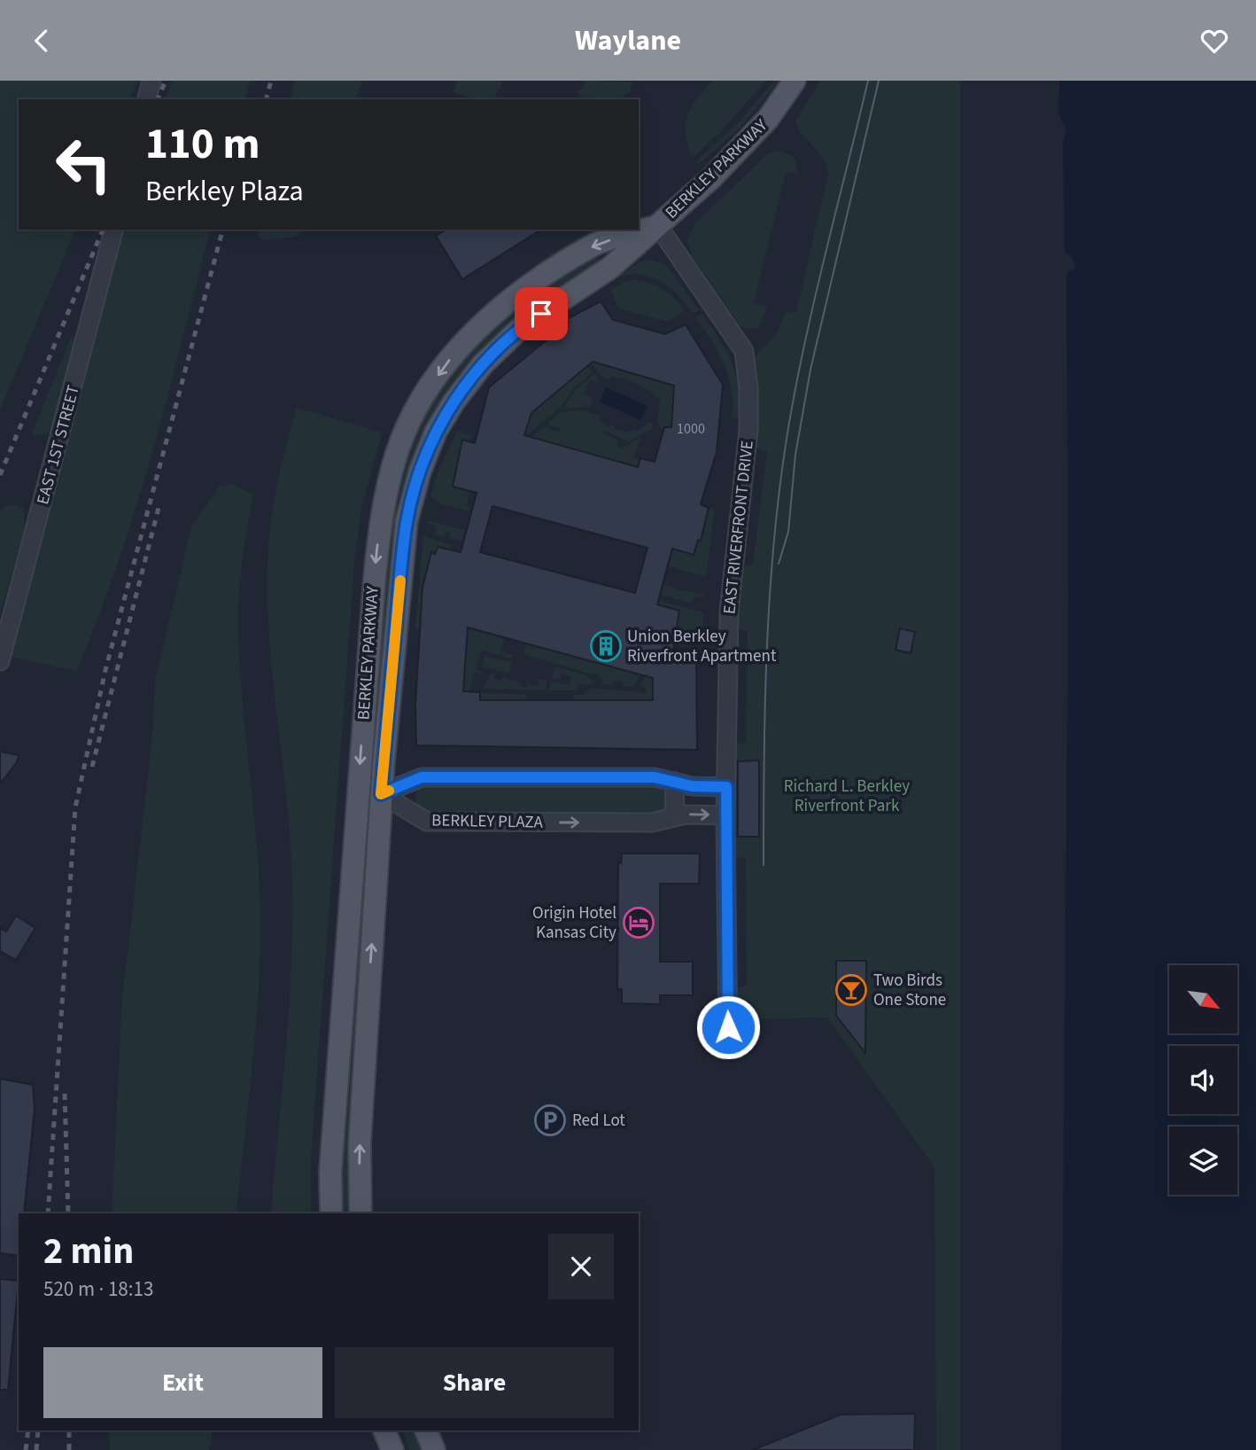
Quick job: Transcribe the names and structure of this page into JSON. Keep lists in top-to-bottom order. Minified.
{"streets":{"main road":["BERKLEY PARKWAY"],"street":["EAST 1ST STREET","EAST RIVERFRONT DRIVE","BERKLEY PLAZA"]},"crossings":[["BERKLEY PARKWAY","EAST RIVERFRONT DRIVE"],["BERKLEY PARKWAY","BERKLEY PLAZA"],["EAST RIVERFRONT DRIVE","BERKLEY PLAZA"]],"parks":["Richard L. Berkley Riverfront Park"],"places":{"building":["Union Berkley Riverfront Apartment"],"hotel":["Origin Hotel Kansas City"],"bar":["Two Birds One Stone"],"parking":["Red Lot"]},"house_numbers":["1000"],"north":"bottom right","page":{"header":"Waylane","turn":["110 m","Berkley Plaza"],"heading":["2 min","520 m · 18:13"],"buttons":["Exit","Share"]}}
